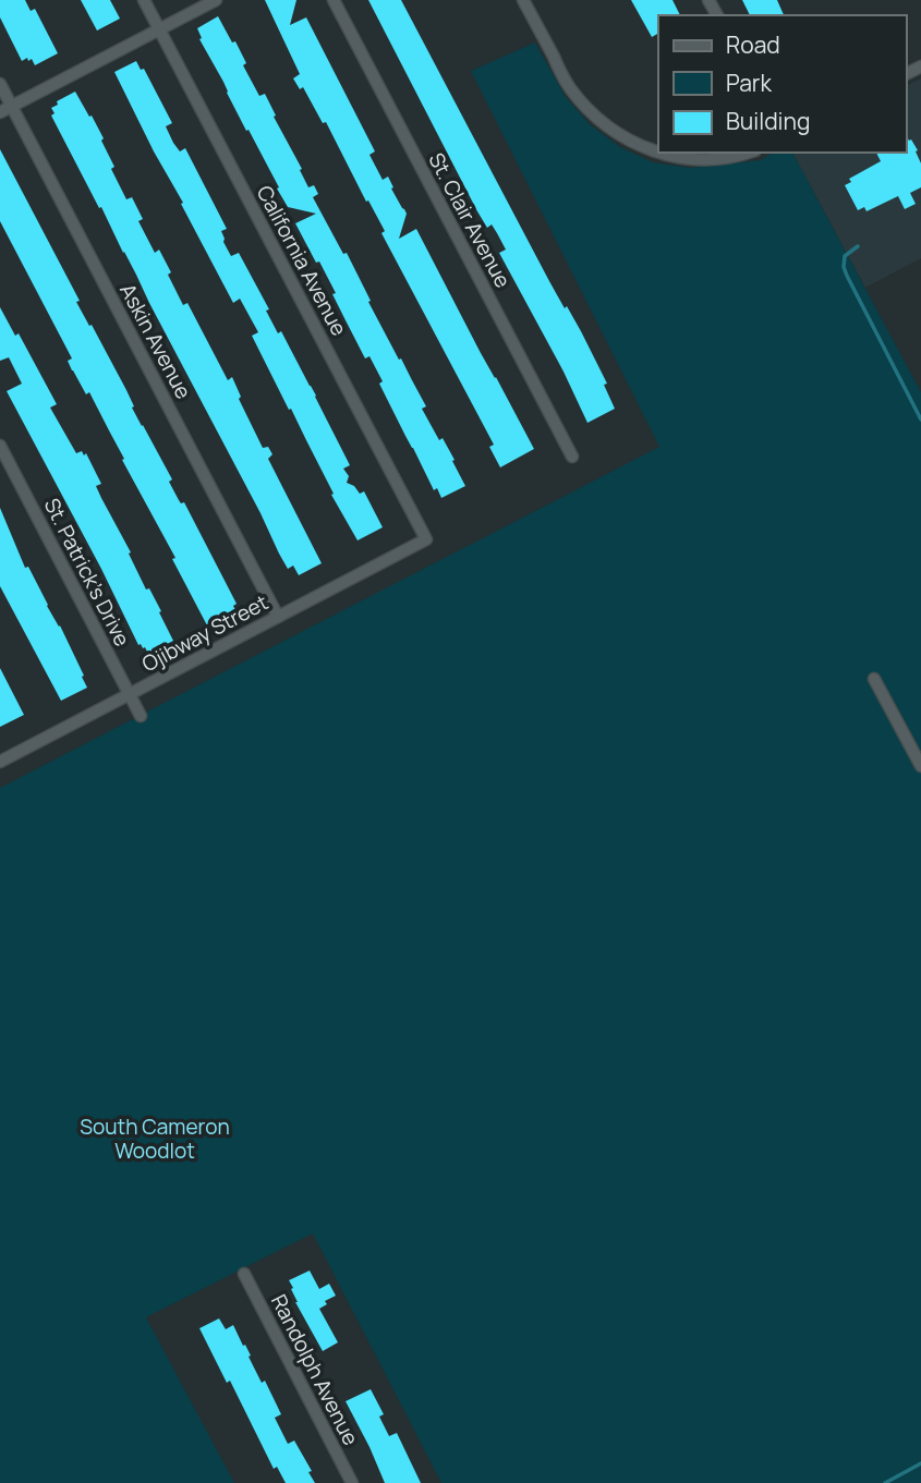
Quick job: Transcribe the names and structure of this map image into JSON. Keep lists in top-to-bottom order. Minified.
{"streets":{"street":["St. Clair Avenue","California Avenue","Askin Avenue","St. Patrick's Drive","Ojibway Street","Randolph Avenue"]},"crossings":[["California Avenue","Ojibway Street"],["Askin Avenue","Ojibway Street"],["St. Patrick's Drive","Ojibway Street"]],"parks":["South Cameron Woodlot"],"legend":["Road","Park","Building"]}
